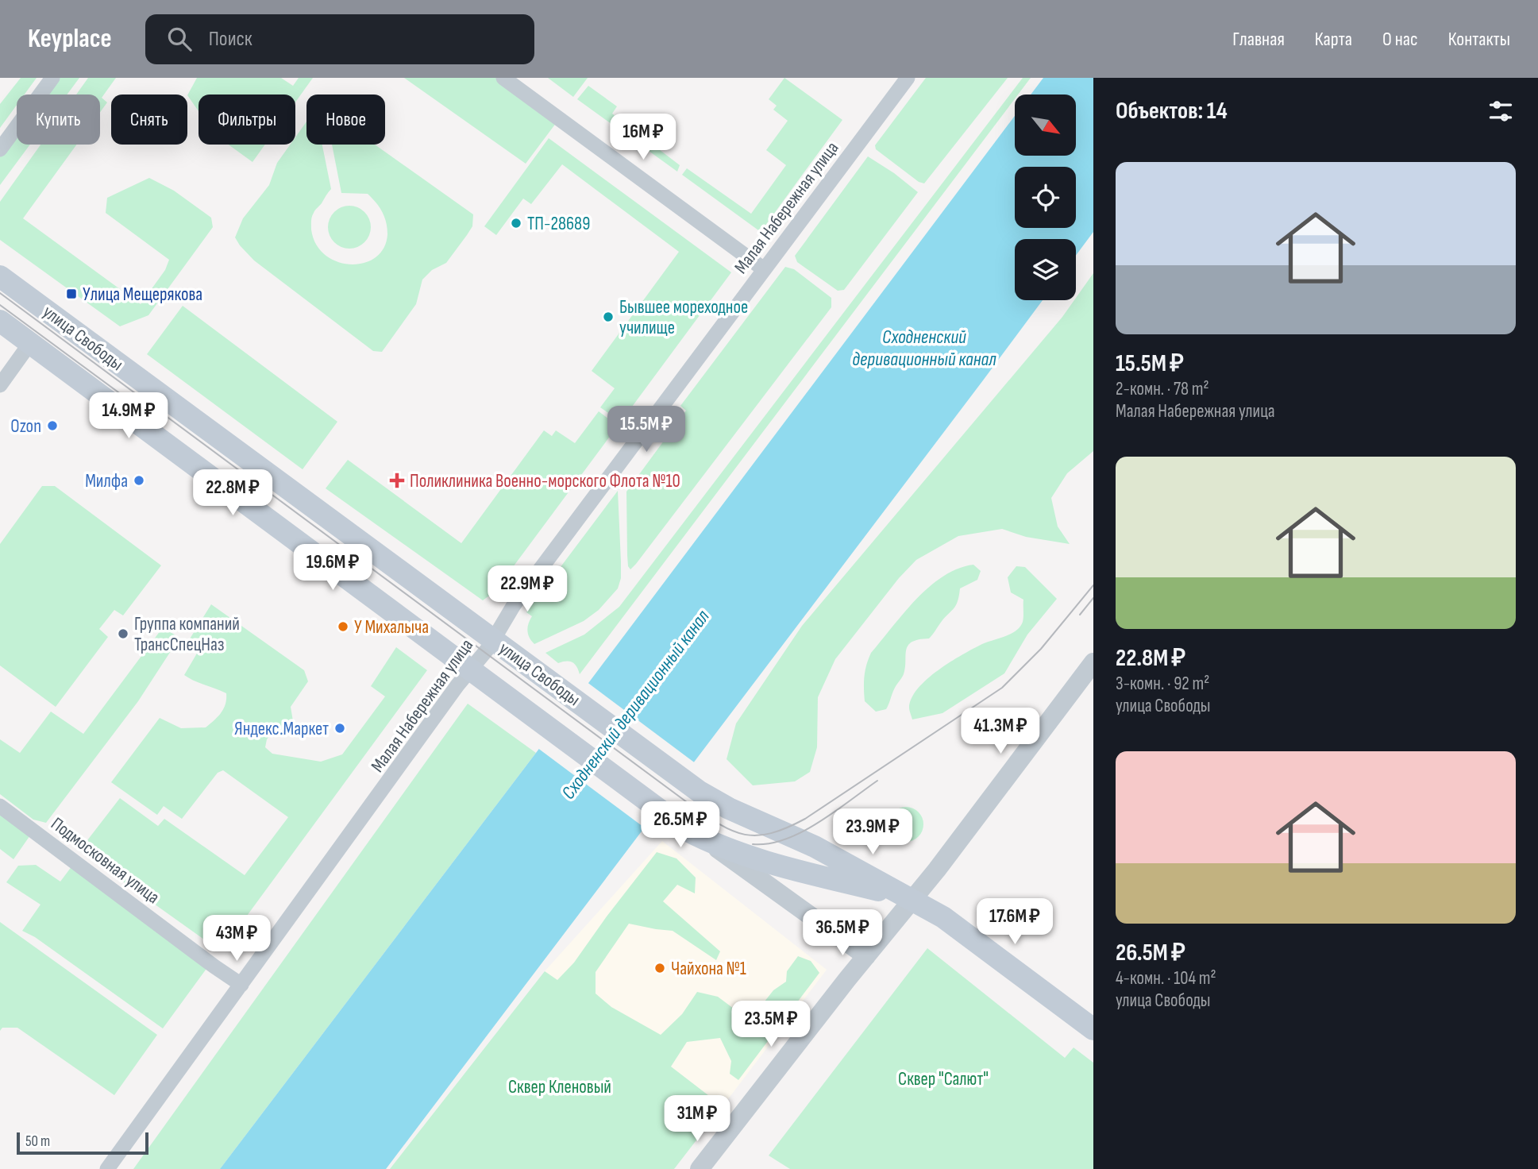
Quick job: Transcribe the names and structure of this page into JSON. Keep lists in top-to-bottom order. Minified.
{"streets":{"main road":["улица Свободы"],"street":["Малая Набережная улица","Подмосковная улица"]},"crossings":[["Малая Набережная улица","улица Свободы"],["Малая Набережная улица","Подмосковная улица"]],"water":["Сходненский деривационный канал"],"parks":["Сквер \"Салют\"","Сквер Кленовый"],"places":{"other":["ТП-28689","Бывшее мореходное училище","Ozon","Милфа","У Михалыча","Группа компаний ТрансСпецНаз","Яндекс.Маркет","Чайхона №1"],"transit":["Улица Мещерякова"],"health":["Поликлиника Военно-морского Флота №10"]},"scale_bar":"50 m","north":"bottom right","page":{"header":"Keyplace","search":"Поиск","nav":["Главная","Карта","О нас","Контакты"],"heading":"Объектов: 14","chip":["Купить","Снять","Фильтры","Новое"],"price":["16M ₽","14.9M ₽","15.5M ₽","22.8M ₽","19.6M ₽","22.9M ₽","41.3M ₽","26.5M ₽","23.9M ₽","17.6M ₽","36.5M ₽","43M ₽","23.5M ₽","31M ₽"],"list":[{"name":"15.5M ₽","note":"2-комн. · 78 m² · Малая Набережная улица"},{"name":"22.8M ₽","note":"3-комн. · 92 m² · улица Свободы"},{"name":"26.5M ₽","note":"4-комн. · 104 m² · улица Свободы"}],"scale":"50 m"}}
